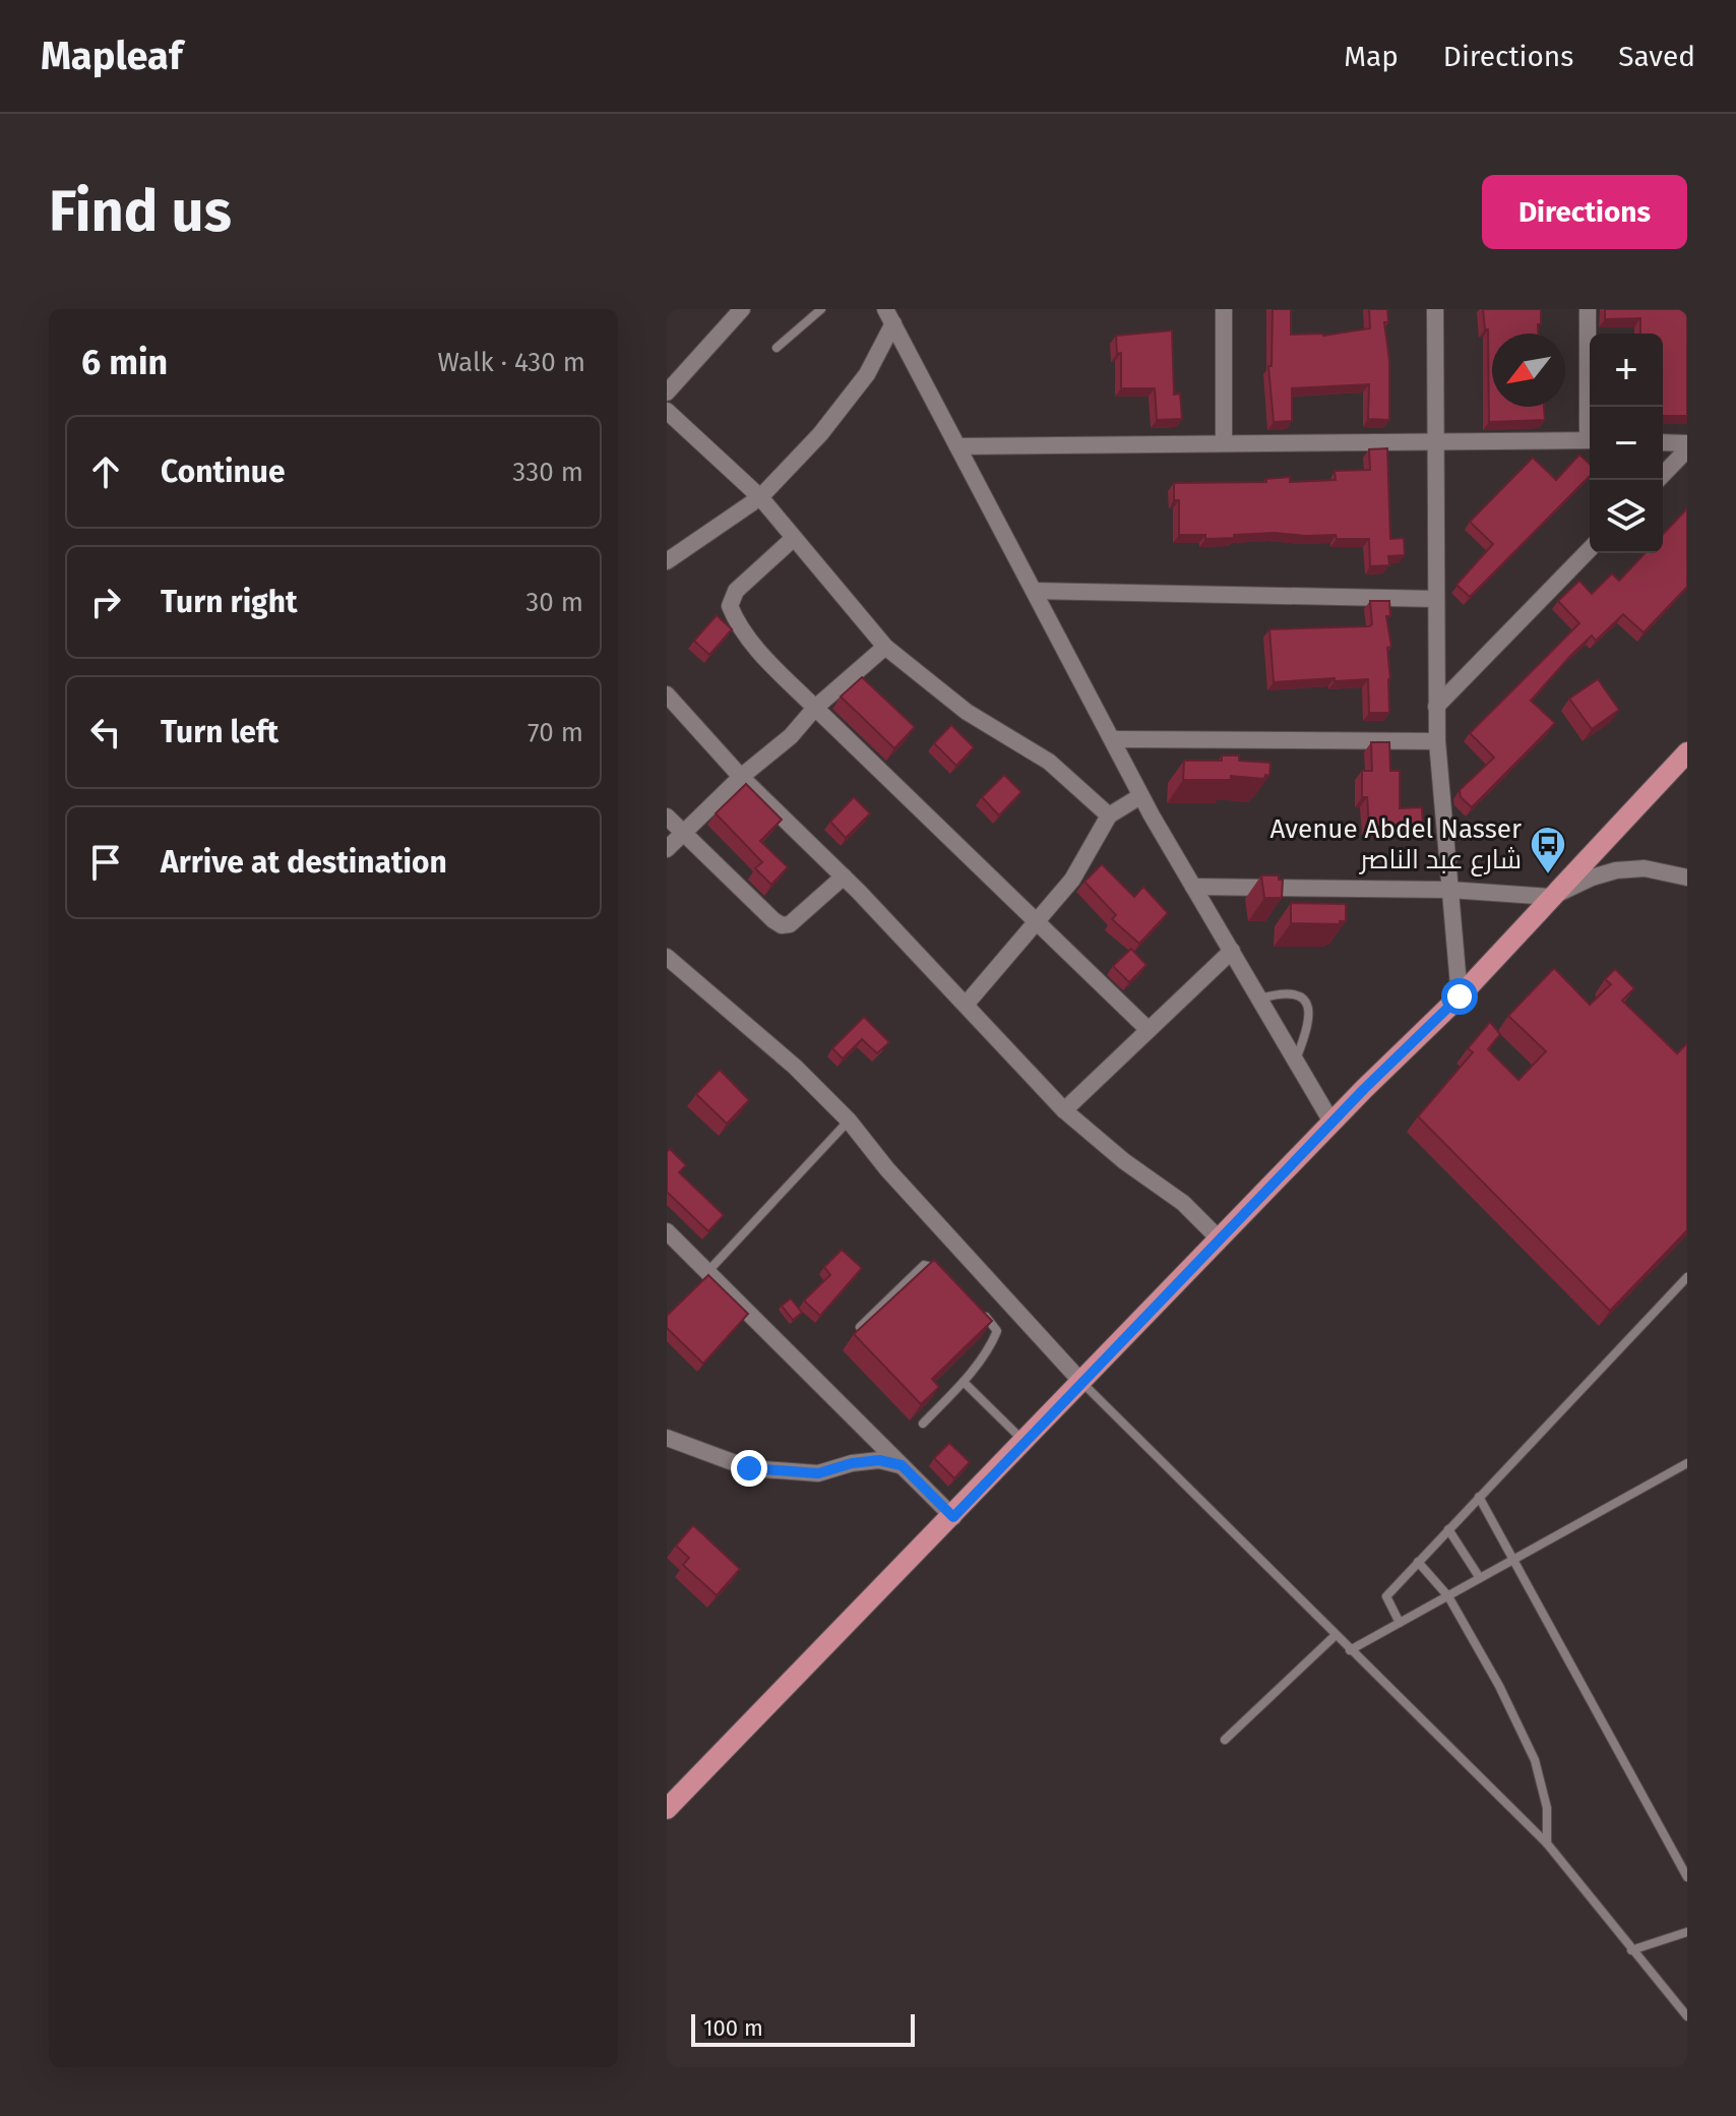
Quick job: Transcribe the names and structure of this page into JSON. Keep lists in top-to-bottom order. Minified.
{"places":{"bus stop":["Avenue Abdel Nasser شارع عبد الناصر"]},"scale_bar":"100 m","north":"bottom left","page":{"header":"Mapleaf","nav":["Map","Directions","Saved"],"buttons":"Directions","title":"Find us","heading":["6 min","Walk · 430 m"],"map_buttons":["+","−"],"list":[["Continue","330 m"],["Turn right","30 m"],["Turn left","70 m"],"Arrive at destination"],"scale":"100 m"}}
